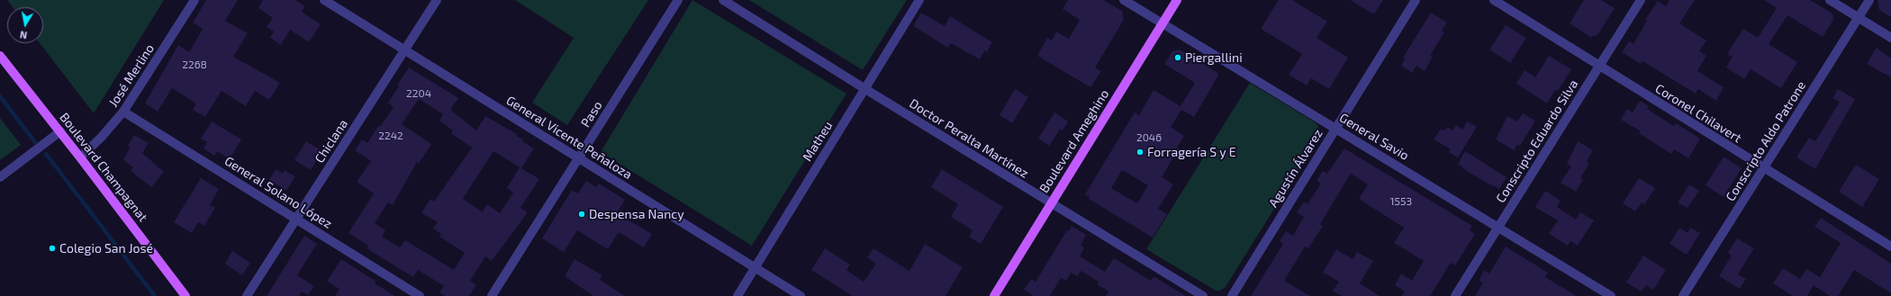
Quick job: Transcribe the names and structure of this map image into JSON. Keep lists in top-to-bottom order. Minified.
{"streets":{"main road":["Boulevard Ameghino","Boulevard Champagnat"],"street":["José Merlino","Coronel Chilavert","Paso","General Savio","General Vicente Peñaloza","Doctor Peralta Martínez","Chiclana","Matheu","Conscripto Eduardo Silva","Conscripto Aldo Patrone","Agustín Álvarez","General Solano López"]},"crossings":[["José Merlino","Boulevard Champagnat"],["José Merlino","General Solano López"],["Coronel Chilavert","Conscripto Eduardo Silva"],["Coronel Chilavert","Conscripto Aldo Patrone"],["Paso","General Vicente Peñaloza"],["General Savio","Boulevard Ameghino"],["General Savio","Conscripto Eduardo Silva"],["General Savio","Agustín Álvarez"],["General Vicente Peñaloza","Chiclana"],["General Vicente Peñaloza","Matheu"],["Doctor Peralta Martínez","Matheu"],["Doctor Peralta Martínez","Boulevard Ameghino"],["Chiclana","General Solano López"]],"places":["Piergallini","Forragería S y E","Despensa Nancy","Colegio San José"],"house_numbers":["2268","2204","2242","2046","1553"],"north":"bottom"}
